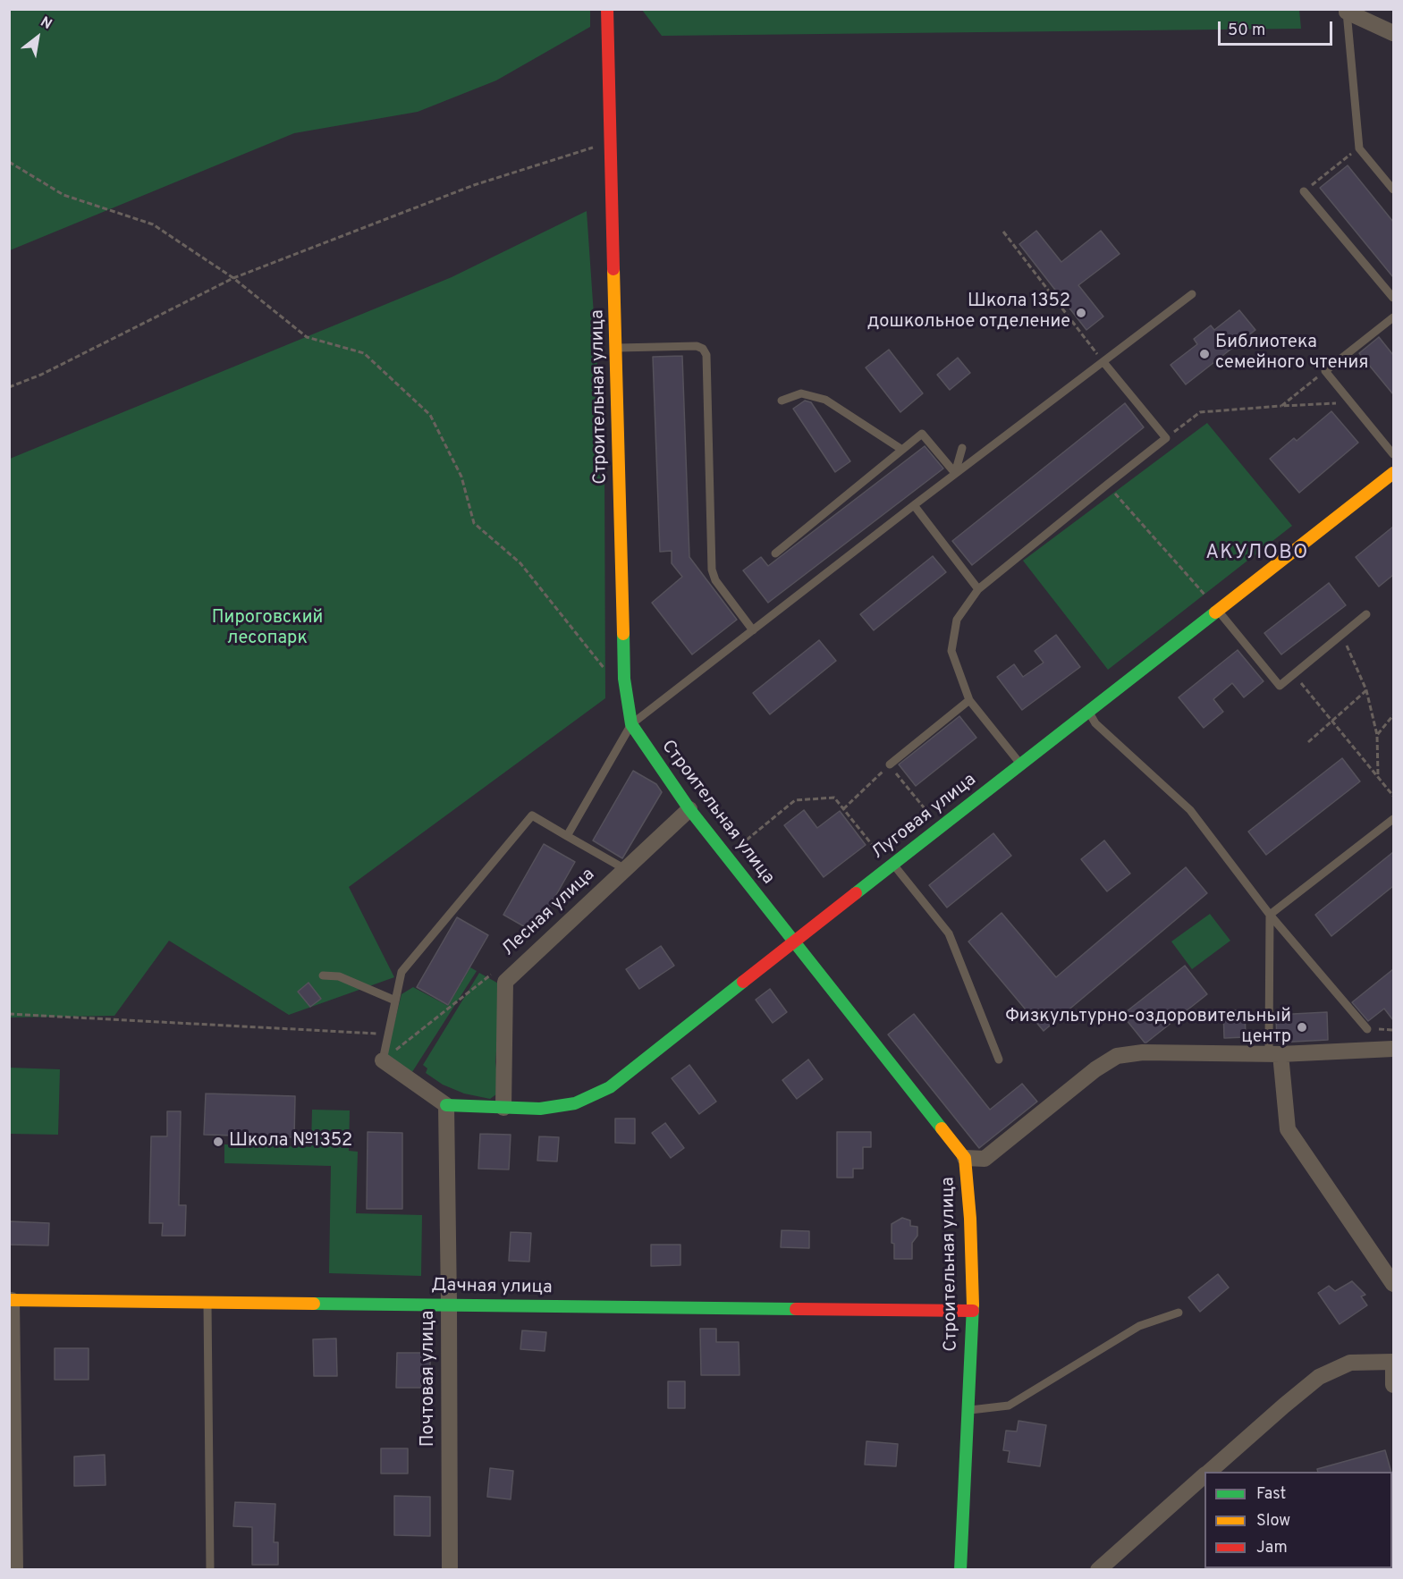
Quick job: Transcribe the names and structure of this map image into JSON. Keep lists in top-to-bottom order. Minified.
{"streets":{"street":["Строительная улица","Луговая улица","Лесная улица","Дачная улица","Почтовая улица"]},"crossings":[["Строительная улица","Луговая улица"],["Строительная улица","Лесная улица"],["Строительная улица","Дачная улица"],["Луговая улица","Лесная улица"],["Луговая улица","Почтовая улица"],["Дачная улица","Почтовая улица"]],"districts":["АКУЛОВО"],"parks":["Пироговский лесопарк"],"places":["Школа 1352 дошкольное отделение","Библиотека семейного чтения","Физкультурно-оздоровительный центр","Школа №1352"],"legend":["Fast","Slow","Jam"],"scale_bar":"50 m","north":"top right"}
